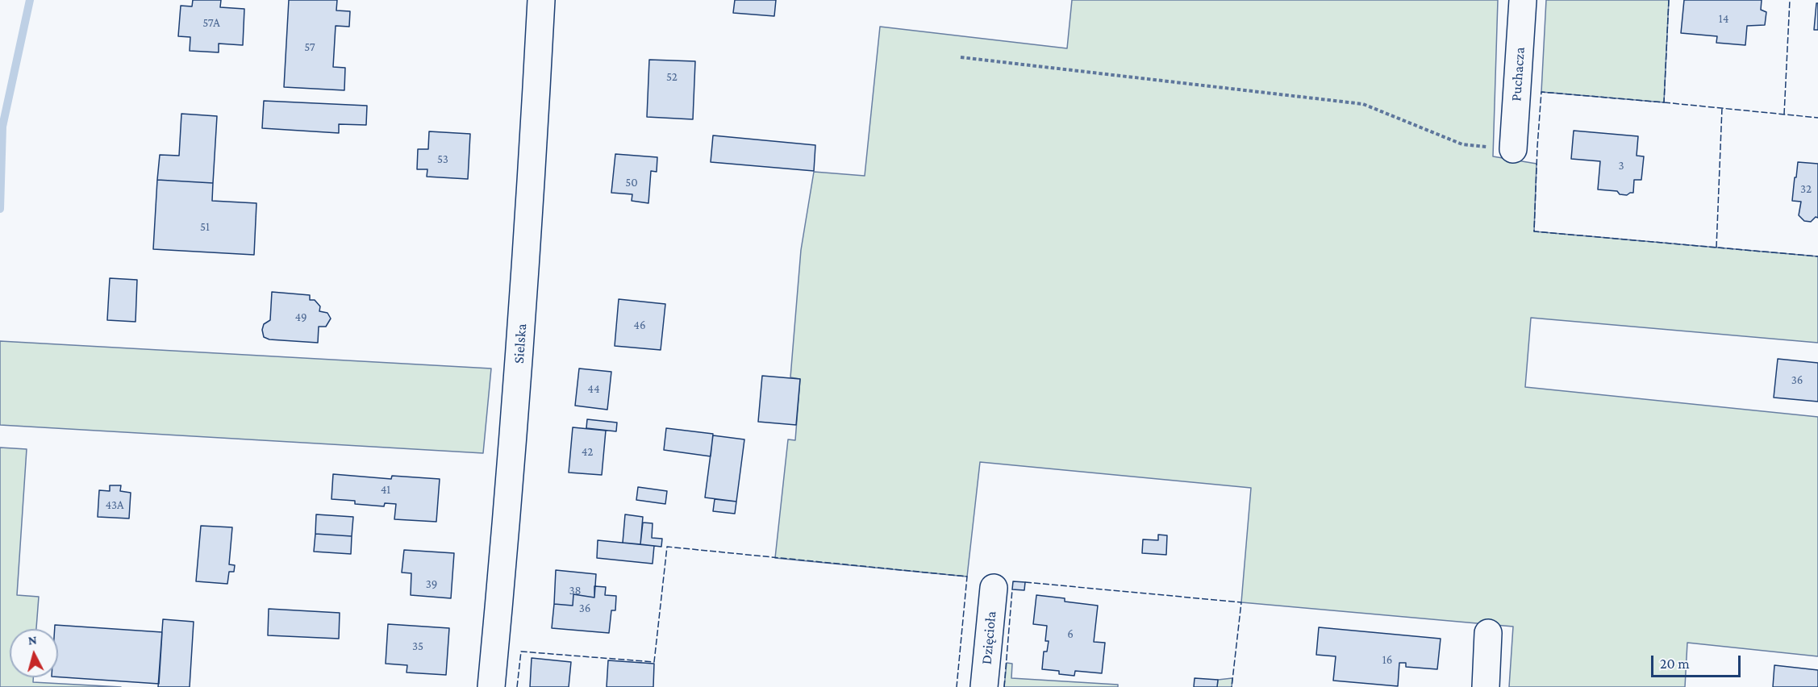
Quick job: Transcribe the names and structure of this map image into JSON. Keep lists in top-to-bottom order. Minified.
{"streets":{"street":["Puchacza","Sielska","Dzięcioła"]},"house_numbers":["14","57A","57","52","53","3","50","32","51","49","46","36","44","42","41","43A","39","38","36","6","35","16"],"scale_bar":"20 m","north":"top"}
